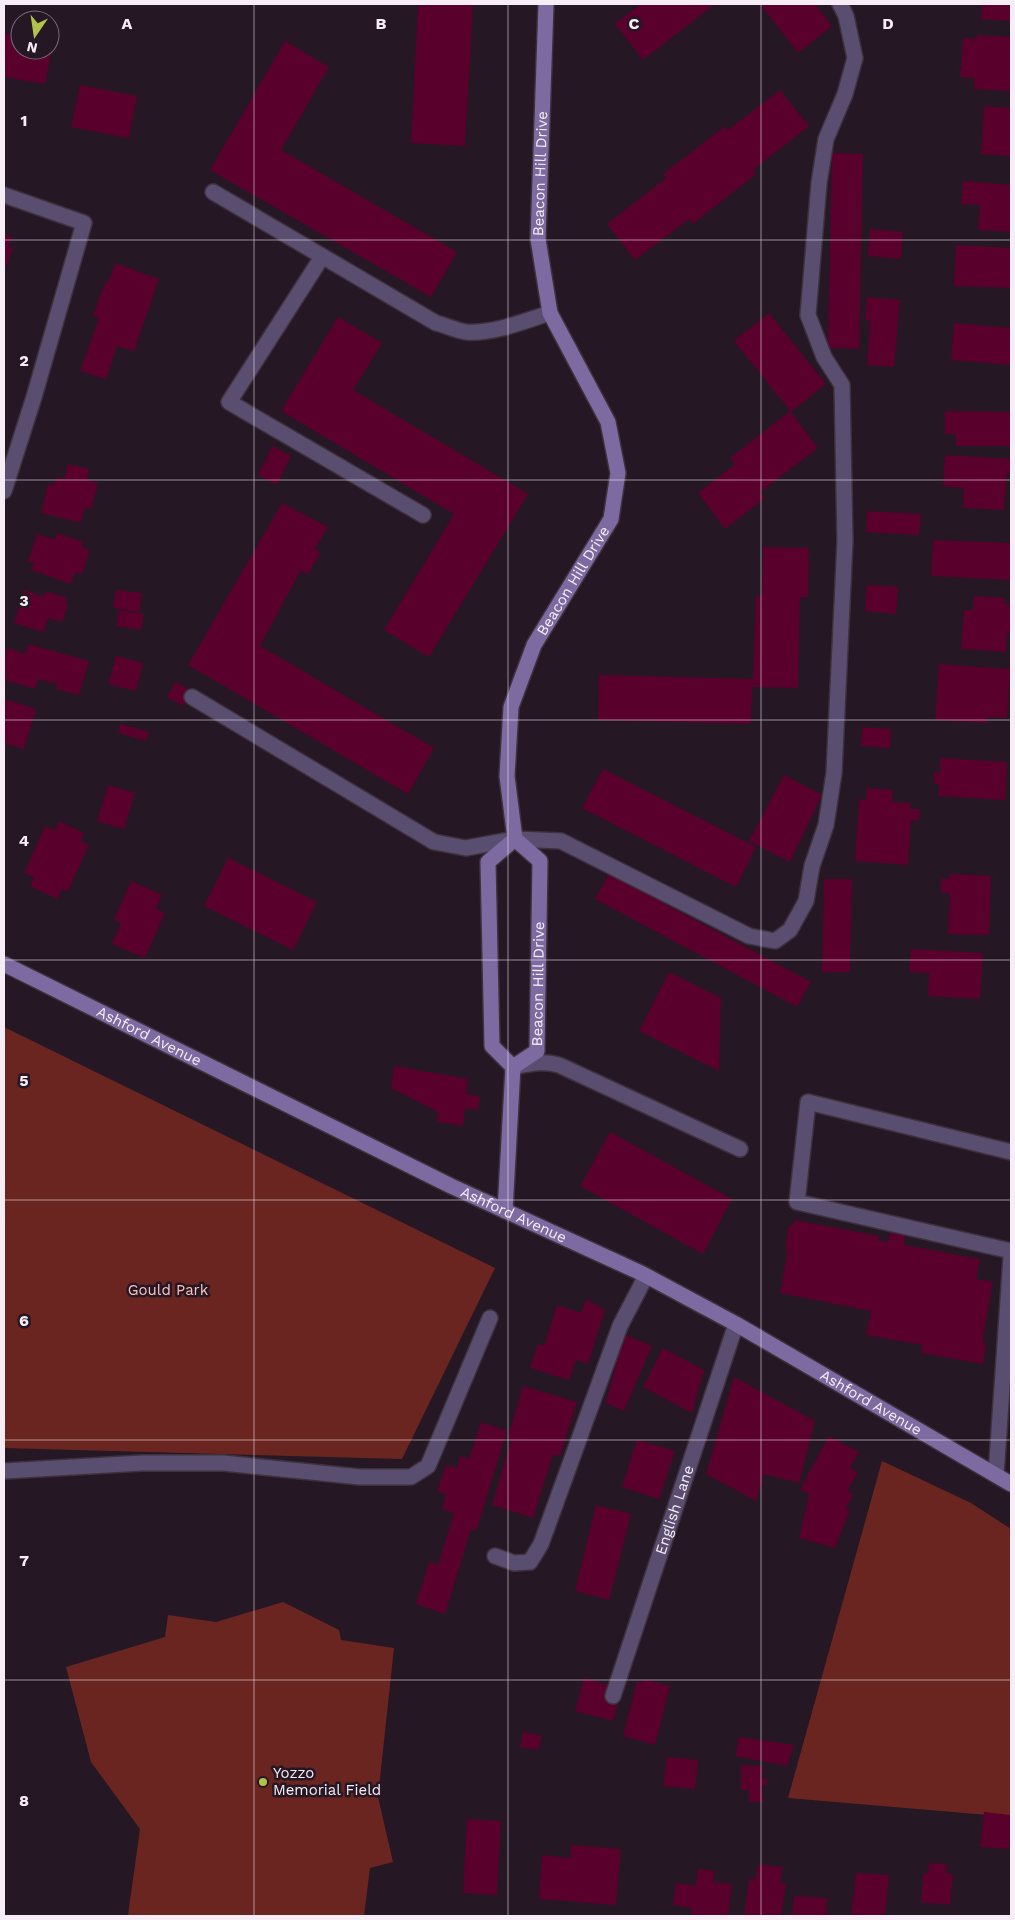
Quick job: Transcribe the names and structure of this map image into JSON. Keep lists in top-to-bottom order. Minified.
{"streets":{"street":["Beacon Hill Drive","Ashford Avenue","English Lane"]},"crossings":[["Ashford Avenue","English Lane"]],"parks":["Gould Park"],"places":["Yozzo Memorial Field"],"north":"bottom","grid":{"columns":["A","B","C","D"],"rows":["1","2","3","4","5","6","7","8"]}}
